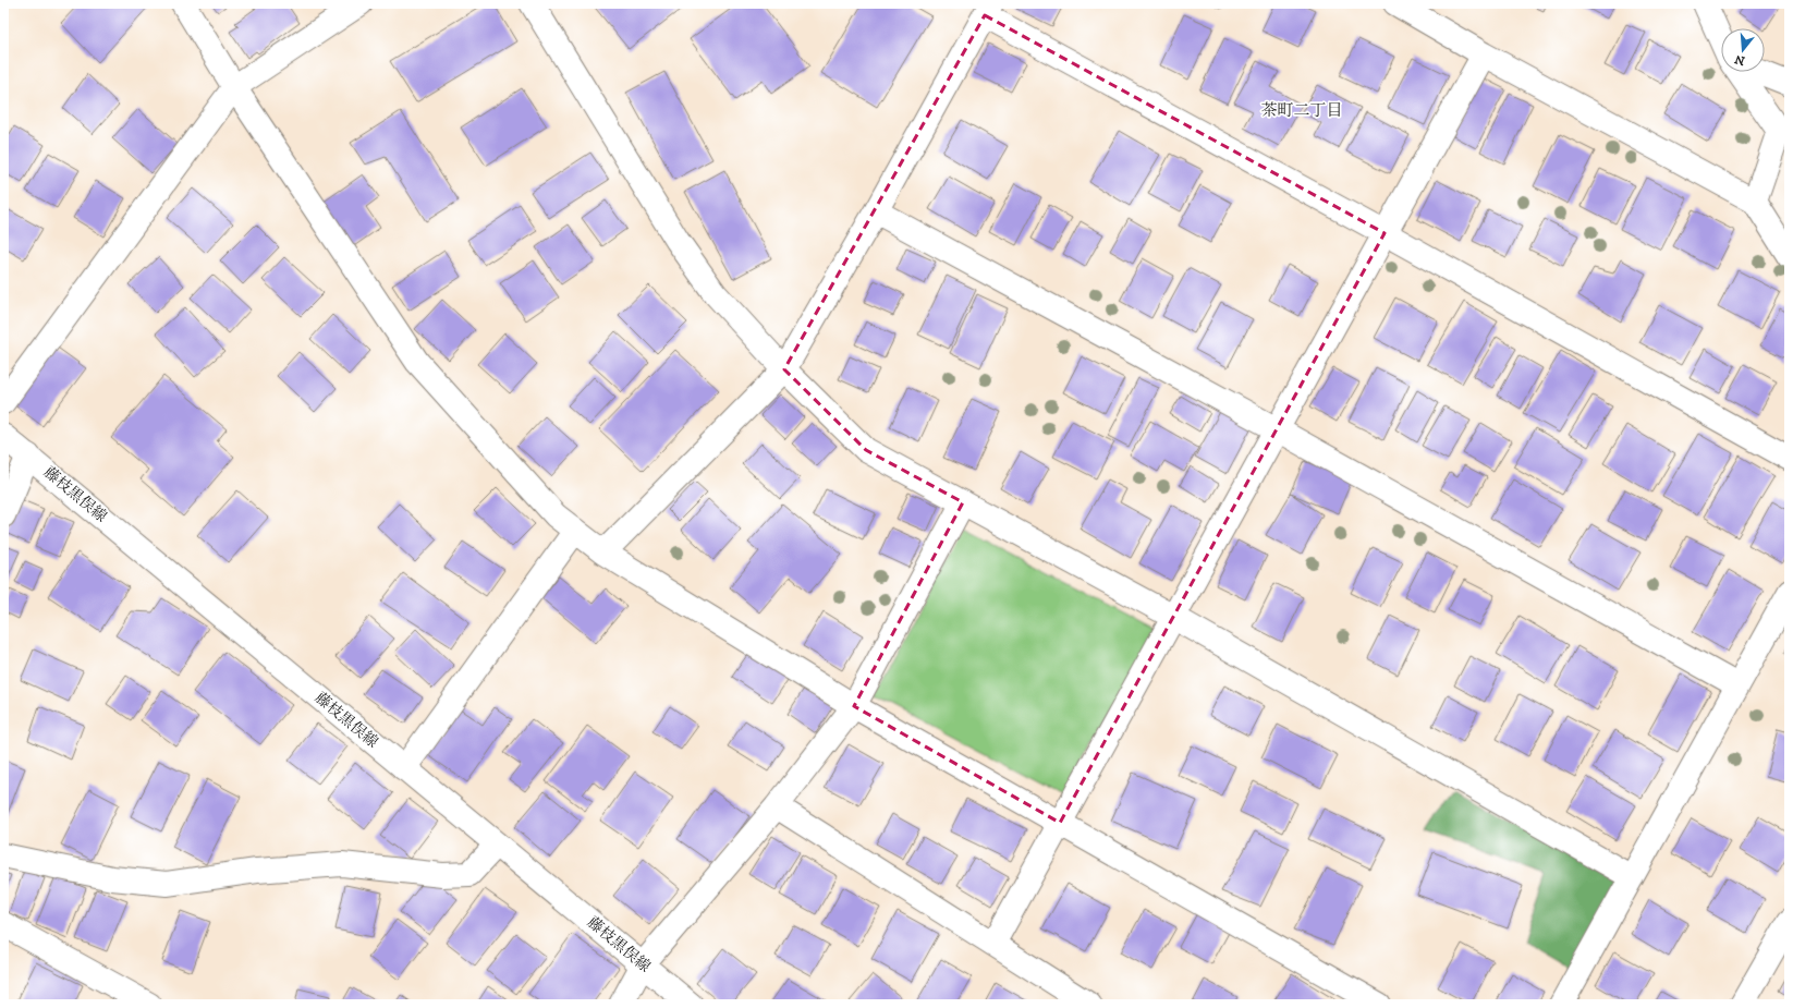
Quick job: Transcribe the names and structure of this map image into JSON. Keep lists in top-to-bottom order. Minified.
{"streets":{"street":["藤枝黒俣線"]},"districts":["茶町二丁目"],"north":"bottom"}
